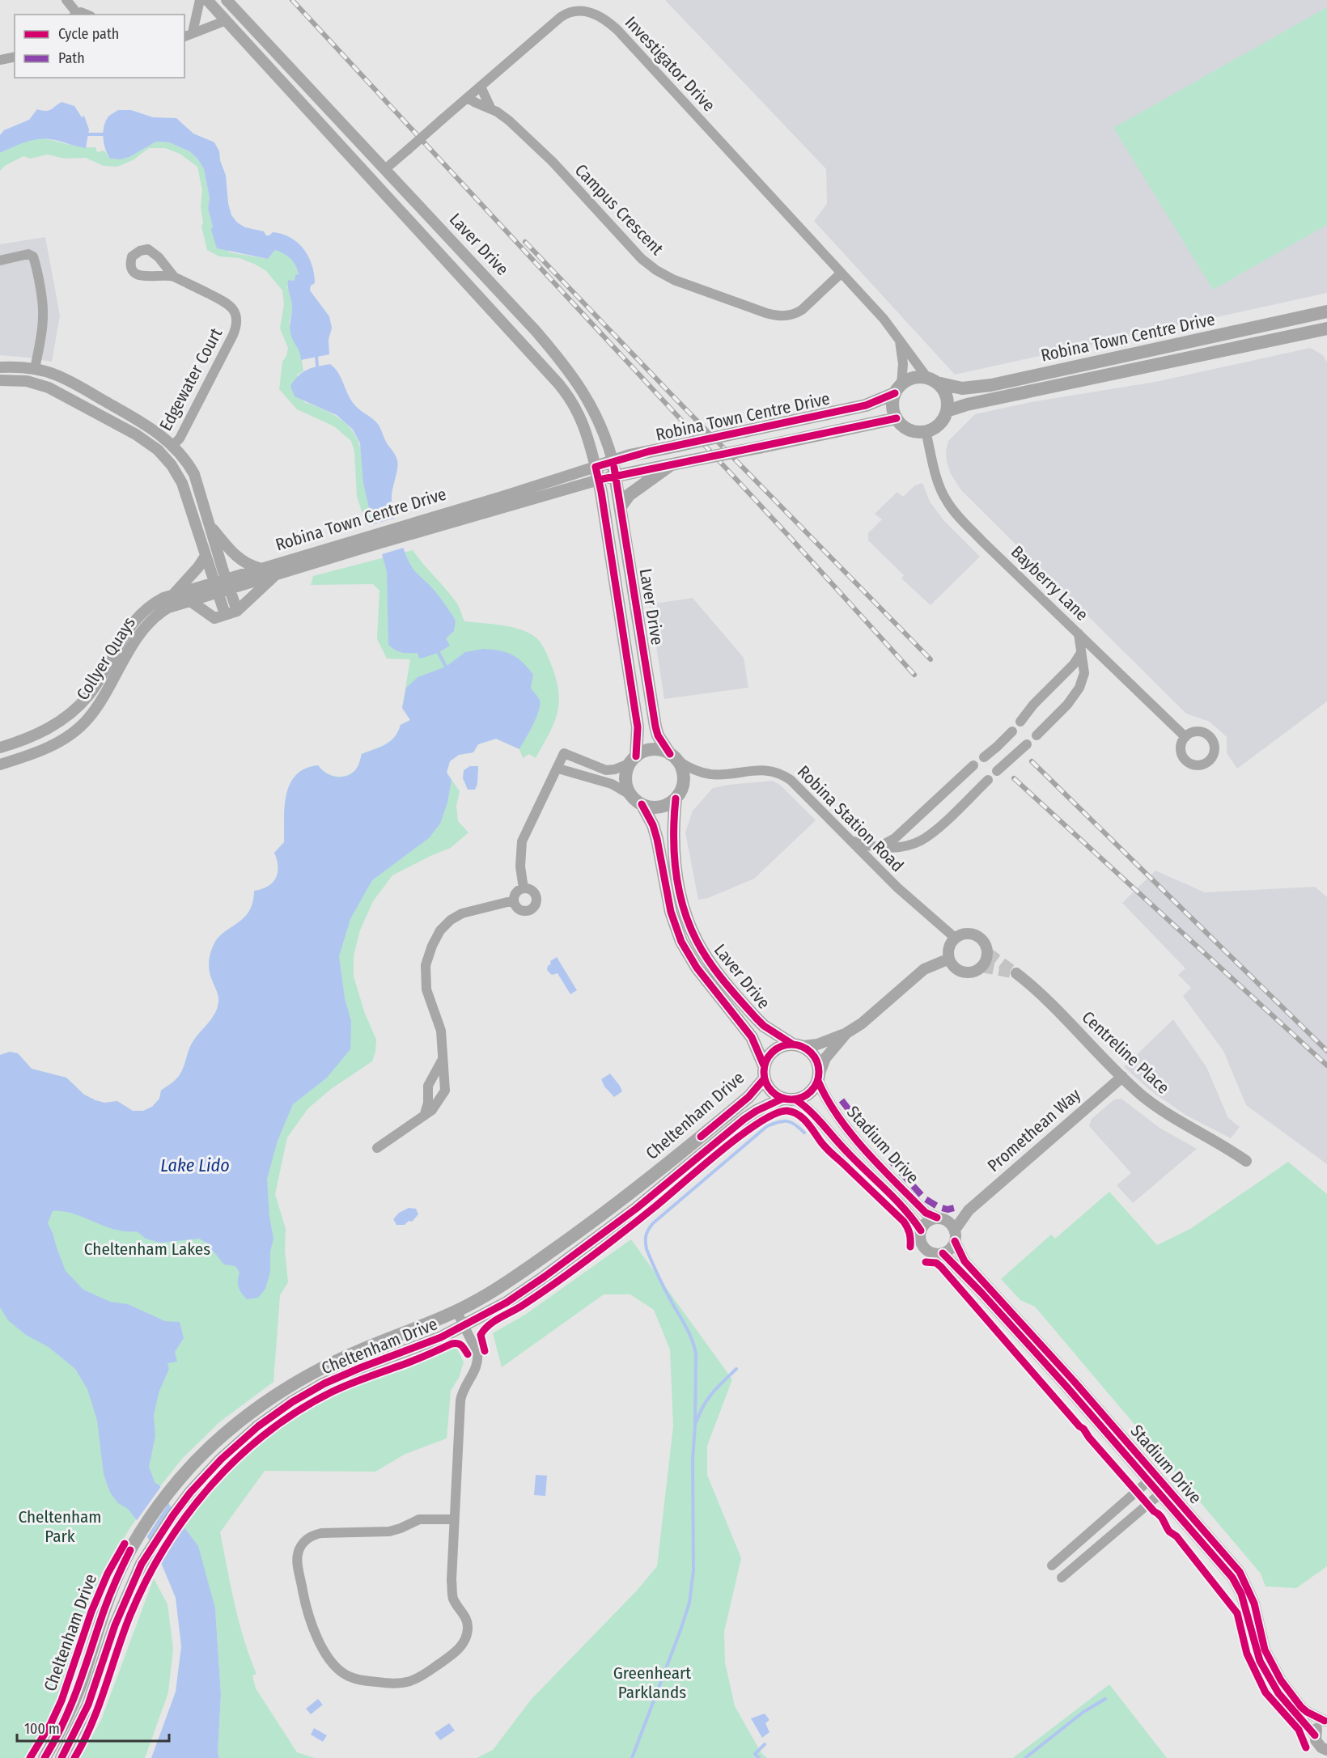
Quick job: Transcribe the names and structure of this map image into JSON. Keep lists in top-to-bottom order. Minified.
{"streets":{"main road":["Laver Drive","Robina Town Centre Drive","Cheltenham Drive"],"street":["Investigator Drive","Campus Crescent","Edgewater Court","Bayberry Lane","Collyer Quays","Robina Station Road","Centreline Place","Promethean Way","Stadium Drive"]},"crossings":[["Investigator Drive","Campus Crescent"],["Investigator Drive","Laver Drive"],["Investigator Drive","Robina Town Centre Drive"],["Investigator Drive","Bayberry Lane"],["Laver Drive","Robina Town Centre Drive"],["Laver Drive","Robina Station Road"],["Laver Drive","Cheltenham Drive"],["Laver Drive","Stadium Drive"],["Robina Town Centre Drive","Bayberry Lane"],["Robina Town Centre Drive","Collyer Quays"],["Centreline Place","Promethean Way"],["Cheltenham Drive","Stadium Drive"]],"water":["Lake Lido"],"parks":["Cheltenham Lakes","Cheltenham Park","Greenheart Parklands"],"legend":["Cycle path","Path"],"scale_bar":"100 m"}
